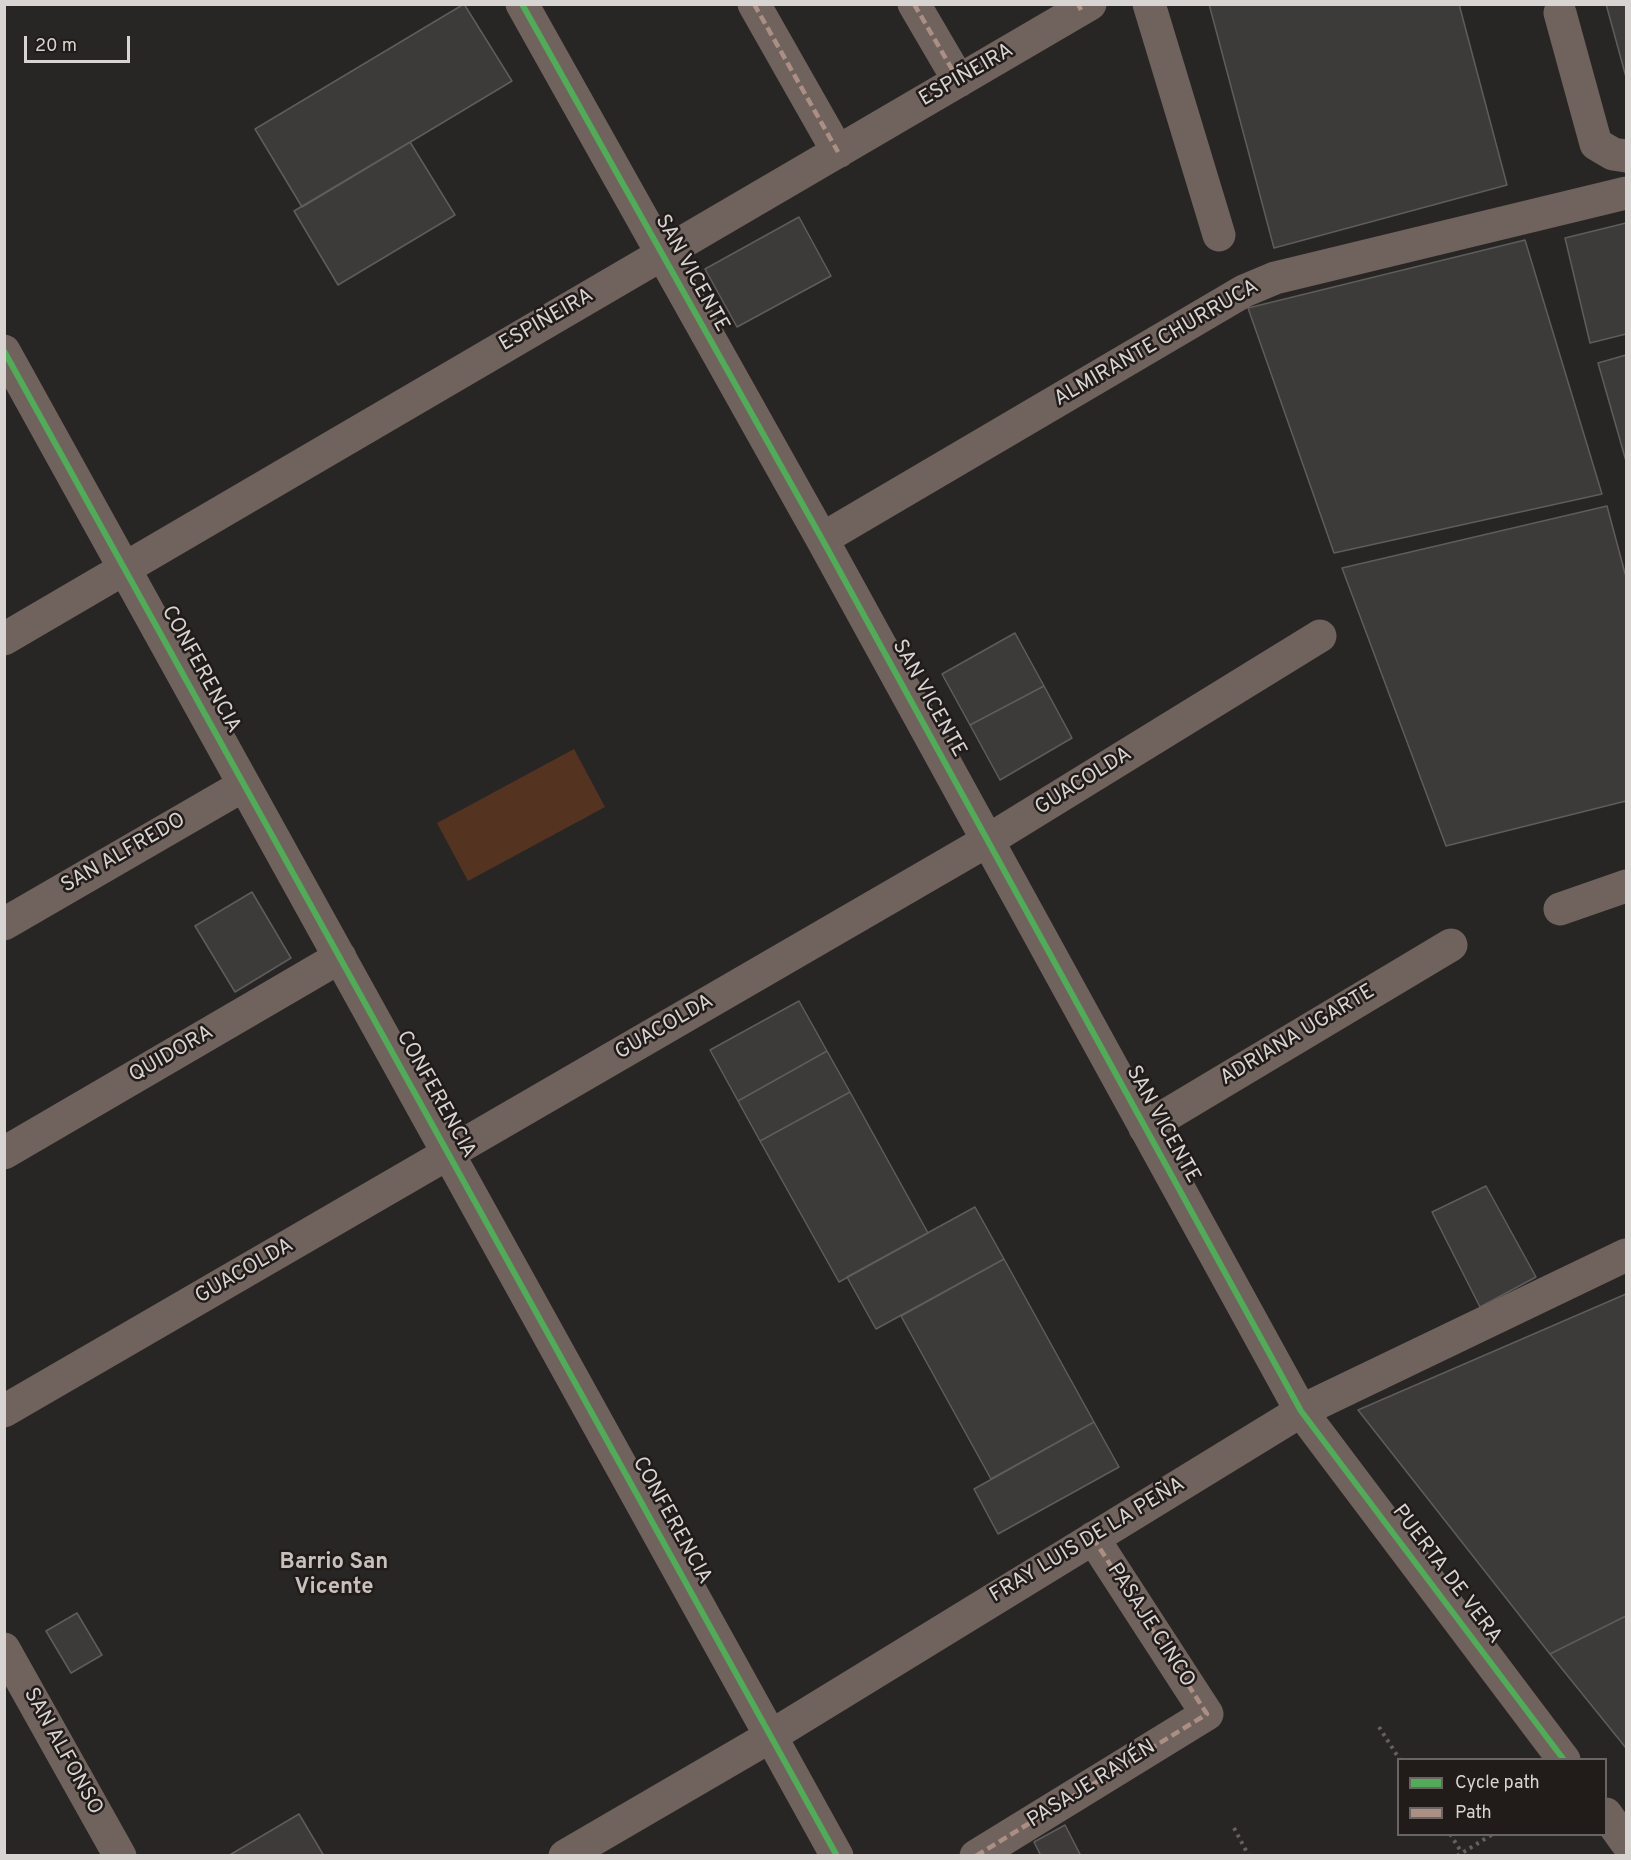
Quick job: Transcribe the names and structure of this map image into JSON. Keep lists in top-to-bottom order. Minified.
{"streets":{"street":["ESPIÑEIRA","SAN VICENTE","ALMIRANTE CHURRUCA","CONFERENCIA","GUACOLDA","SAN ALFREDO","ADRIANA UGARTE","QUIDORA","FRAY LUIS DE LA PEÑA","PUERTA DE VERA","PASAJE CINCO","SAN ALFONSO","PASAJE RAYÉN"]},"crossings":[["ESPIÑEIRA","SAN VICENTE"],["ESPIÑEIRA","CONFERENCIA"],["SAN VICENTE","ALMIRANTE CHURRUCA"],["SAN VICENTE","GUACOLDA"],["SAN VICENTE","ADRIANA UGARTE"],["SAN VICENTE","FRAY LUIS DE LA PEÑA"],["SAN VICENTE","PUERTA DE VERA"],["CONFERENCIA","GUACOLDA"],["CONFERENCIA","SAN ALFREDO"],["CONFERENCIA","QUIDORA"],["CONFERENCIA","FRAY LUIS DE LA PEÑA"],["FRAY LUIS DE LA PEÑA","PUERTA DE VERA"],["FRAY LUIS DE LA PEÑA","PASAJE CINCO"],["PASAJE CINCO","PASAJE RAYÉN"]],"districts":["Barrio San Vicente"],"legend":["Cycle path","Path"],"scale_bar":"20 m"}
